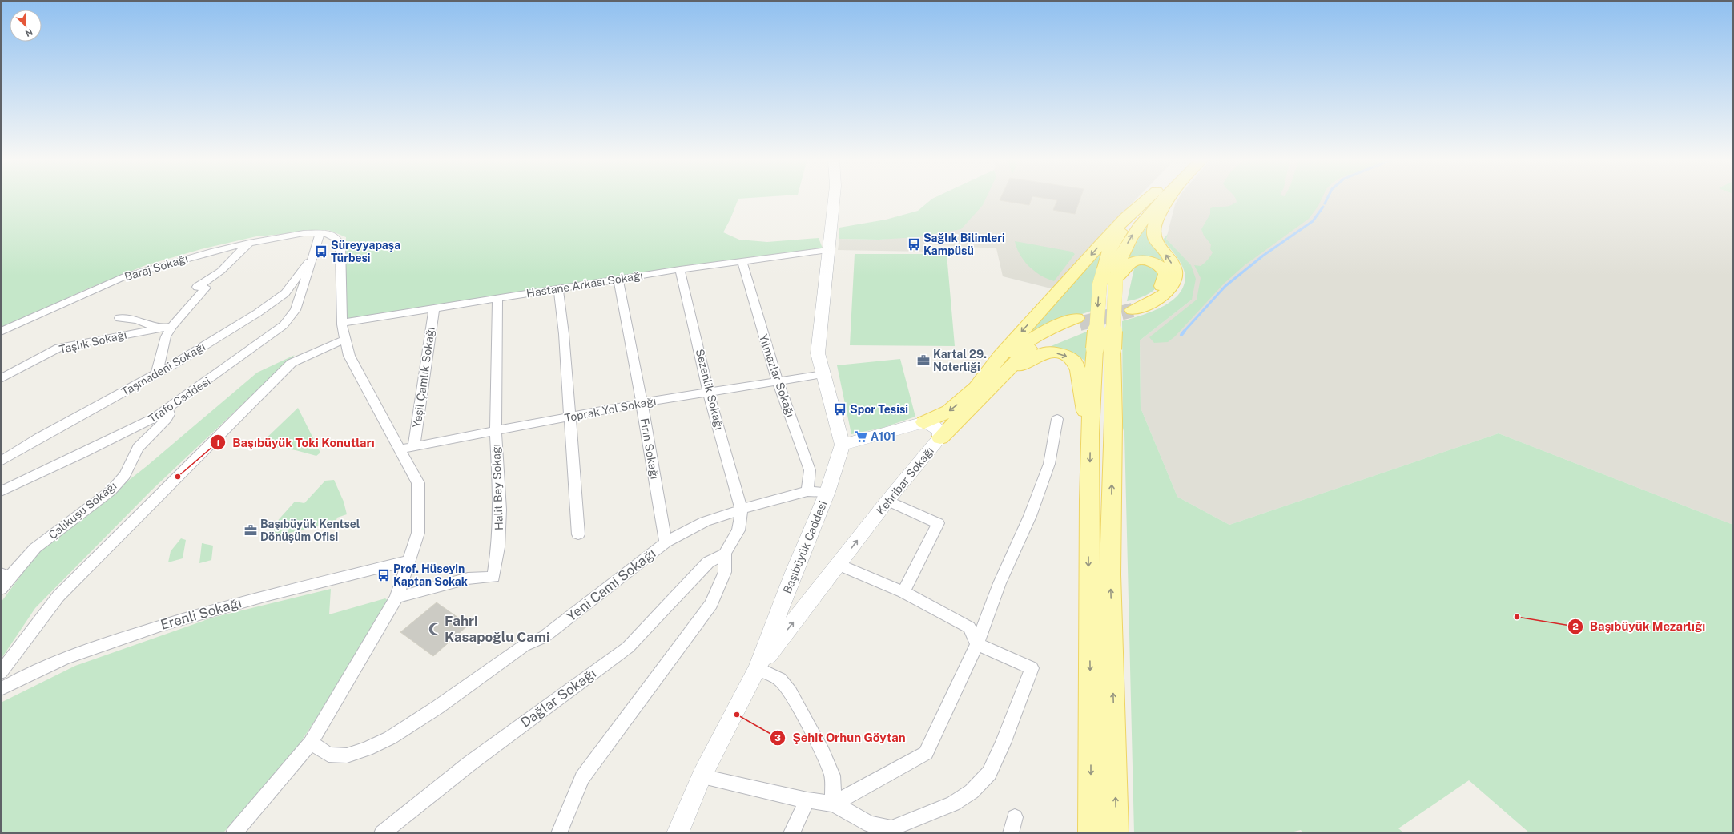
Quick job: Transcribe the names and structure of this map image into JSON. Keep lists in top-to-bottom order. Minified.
{"streets":{"main road":["Kehribar Sokağı","Başıbüyük Caddesi"],"street":["Baraj Sokağı","Hastane Arkası Sokağı","Taşlık Sokağı","Taşmadeni Sokağı","Yılmazlar Sokağı","Yeşil Çamlık Sokağı","Sezenlik Sokağı","Trafo Caddesi","Toprak Yol Sokağı","Fırın Sokağı","Halit Bey Sokağı","Çalıkuşu Sokağı","Yeni Cami Sokağı","Erenli Sokağı","Dağlar Sokağı"]},"crossings":[["Baraj Sokağı","Trafo Caddesi"],["Hastane Arkası Sokağı","Yılmazlar Sokağı"],["Hastane Arkası Sokağı","Yeşil Çamlık Sokağı"],["Hastane Arkası Sokağı","Sezenlik Sokağı"],["Hastane Arkası Sokağı","Fırın Sokağı"],["Hastane Arkası Sokağı","Halit Bey Sokağı"],["Taşmadeni Sokağı","Trafo Caddesi"],["Yılmazlar Sokağı","Toprak Yol Sokağı"],["Yılmazlar Sokağı","Yeni Cami Sokağı"],["Yeşil Çamlık Sokağı","Toprak Yol Sokağı"],["Sezenlik Sokağı","Toprak Yol Sokağı"],["Sezenlik Sokağı","Yeni Cami Sokağı"],["Trafo Caddesi","Çalıkuşu Sokağı"],["Toprak Yol Sokağı","Fırın Sokağı"],["Toprak Yol Sokağı","Halit Bey Sokağı"],["Fırın Sokağı","Yeni Cami Sokağı"],["Kehribar Sokağı","Başıbüyük Caddesi"],["Başıbüyük Caddesi","Yeni Cami Sokağı"]],"one_way":["Kehribar Sokağı"],"places":{"bus stop":["Sağlık Bilimleri Kampüsü","Süreyyapaşa Türbesi","Spor Tesisi","Prof. Hüseyin Kaptan Sokak"],"office":["Kartal 29. Noterliği","Başıbüyük Kentsel Dönüşüm Ofisi"],"supermarket":["A101"],"other":["Başıbüyük Toki Konutları","Başıbüyük Mezarlığı","Şehit Orhun Göytan"],"mosque":["Fahri Kasapoğlu Cami"]},"north":"bottom right"}
